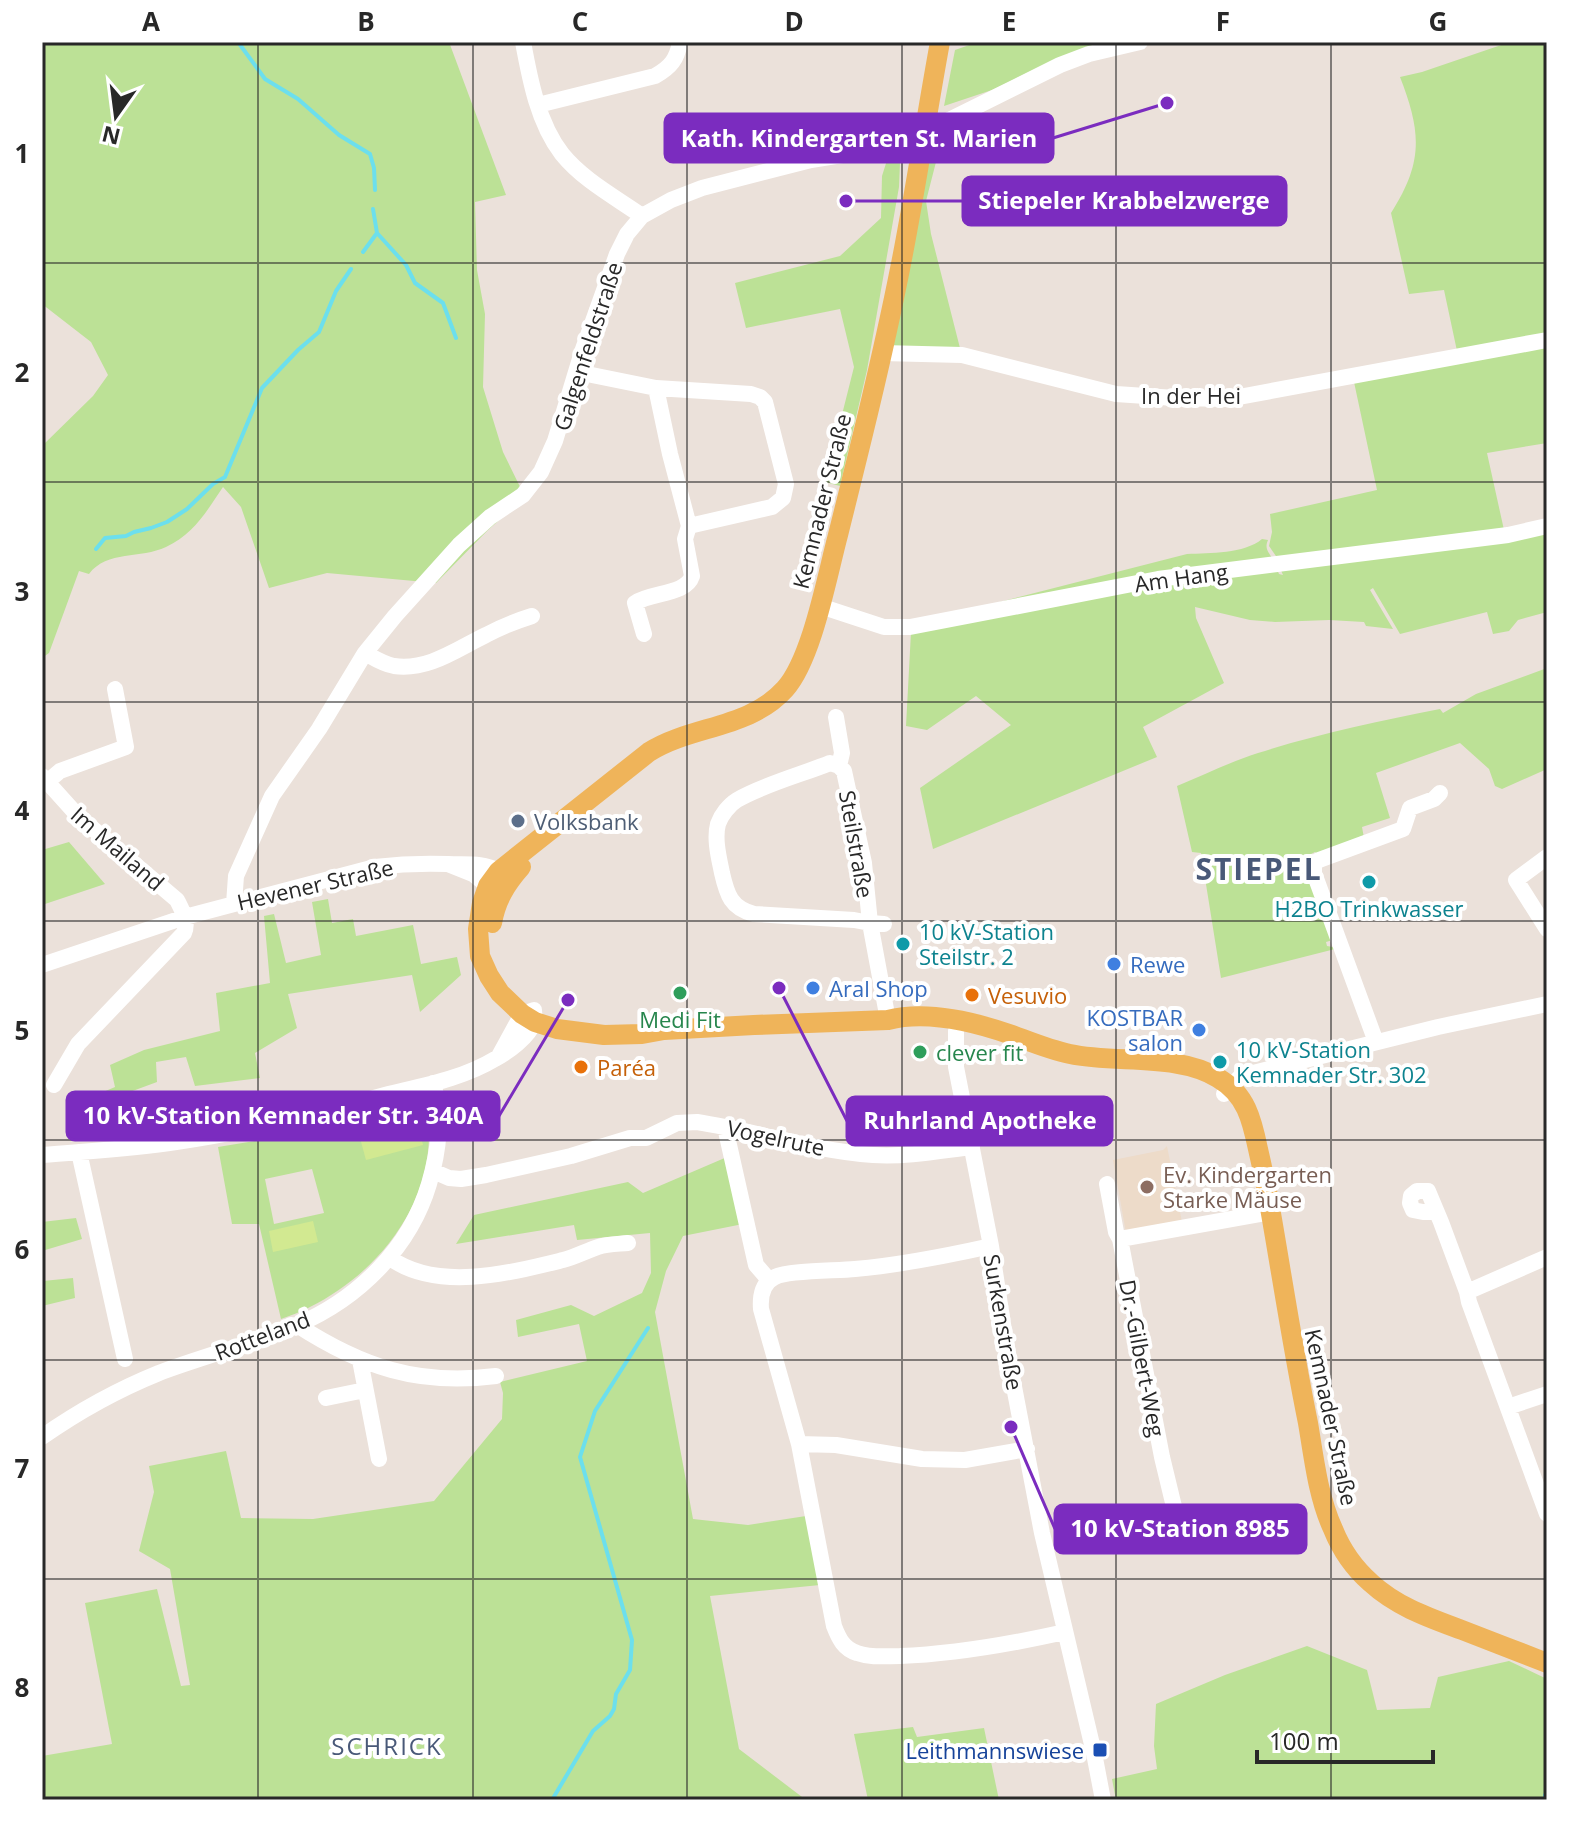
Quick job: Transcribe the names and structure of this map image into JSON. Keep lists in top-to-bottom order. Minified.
{"streets":{"main road":["Kemnader Straße"],"street":["Galgenfeldstraße","In der Hei","Am Hang","Steilstraße","Im Mailand","Hevener Straße","Vogelrute","Surkenstraße","Rotteland","Dr.-Gilbert-Weg"]},"crossings":[["Galgenfeldstraße","Kemnader Straße"],["Galgenfeldstraße","Hevener Straße"],["In der Hei","Kemnader Straße"],["Kemnader Straße","Am Hang"],["Kemnader Straße","Hevener Straße"],["Im Mailand","Hevener Straße"],["Vogelrute","Surkenstraße"],["Vogelrute","Rotteland"]],"districts":["STIEPEL","SCHRICK"],"places":{"other":["Kath. Kindergarten St. Marien","Stiepeler Krabbelzwerge","Volksbank","H2BO Trinkwasser","10 kV-Station Steilstr. 2","Rewe","Ruhrland Apotheke","Aral Shop","Medi Fit","Vesuvio","10 kV-Station Kemnader Str. 340A","KOSTBAR salon","clever fit","10 kV-Station Kemnader Str. 302","Paréa","Ev. Kindergarten Starke Mäuse","10 kV-Station 8985"],"transit":["Leithmannswiese"]},"scale_bar":"100 m","north":"bottom","grid":{"columns":["A","B","C","D","E","F","G"],"rows":["1","2","3","4","5","6","7","8"]}}
